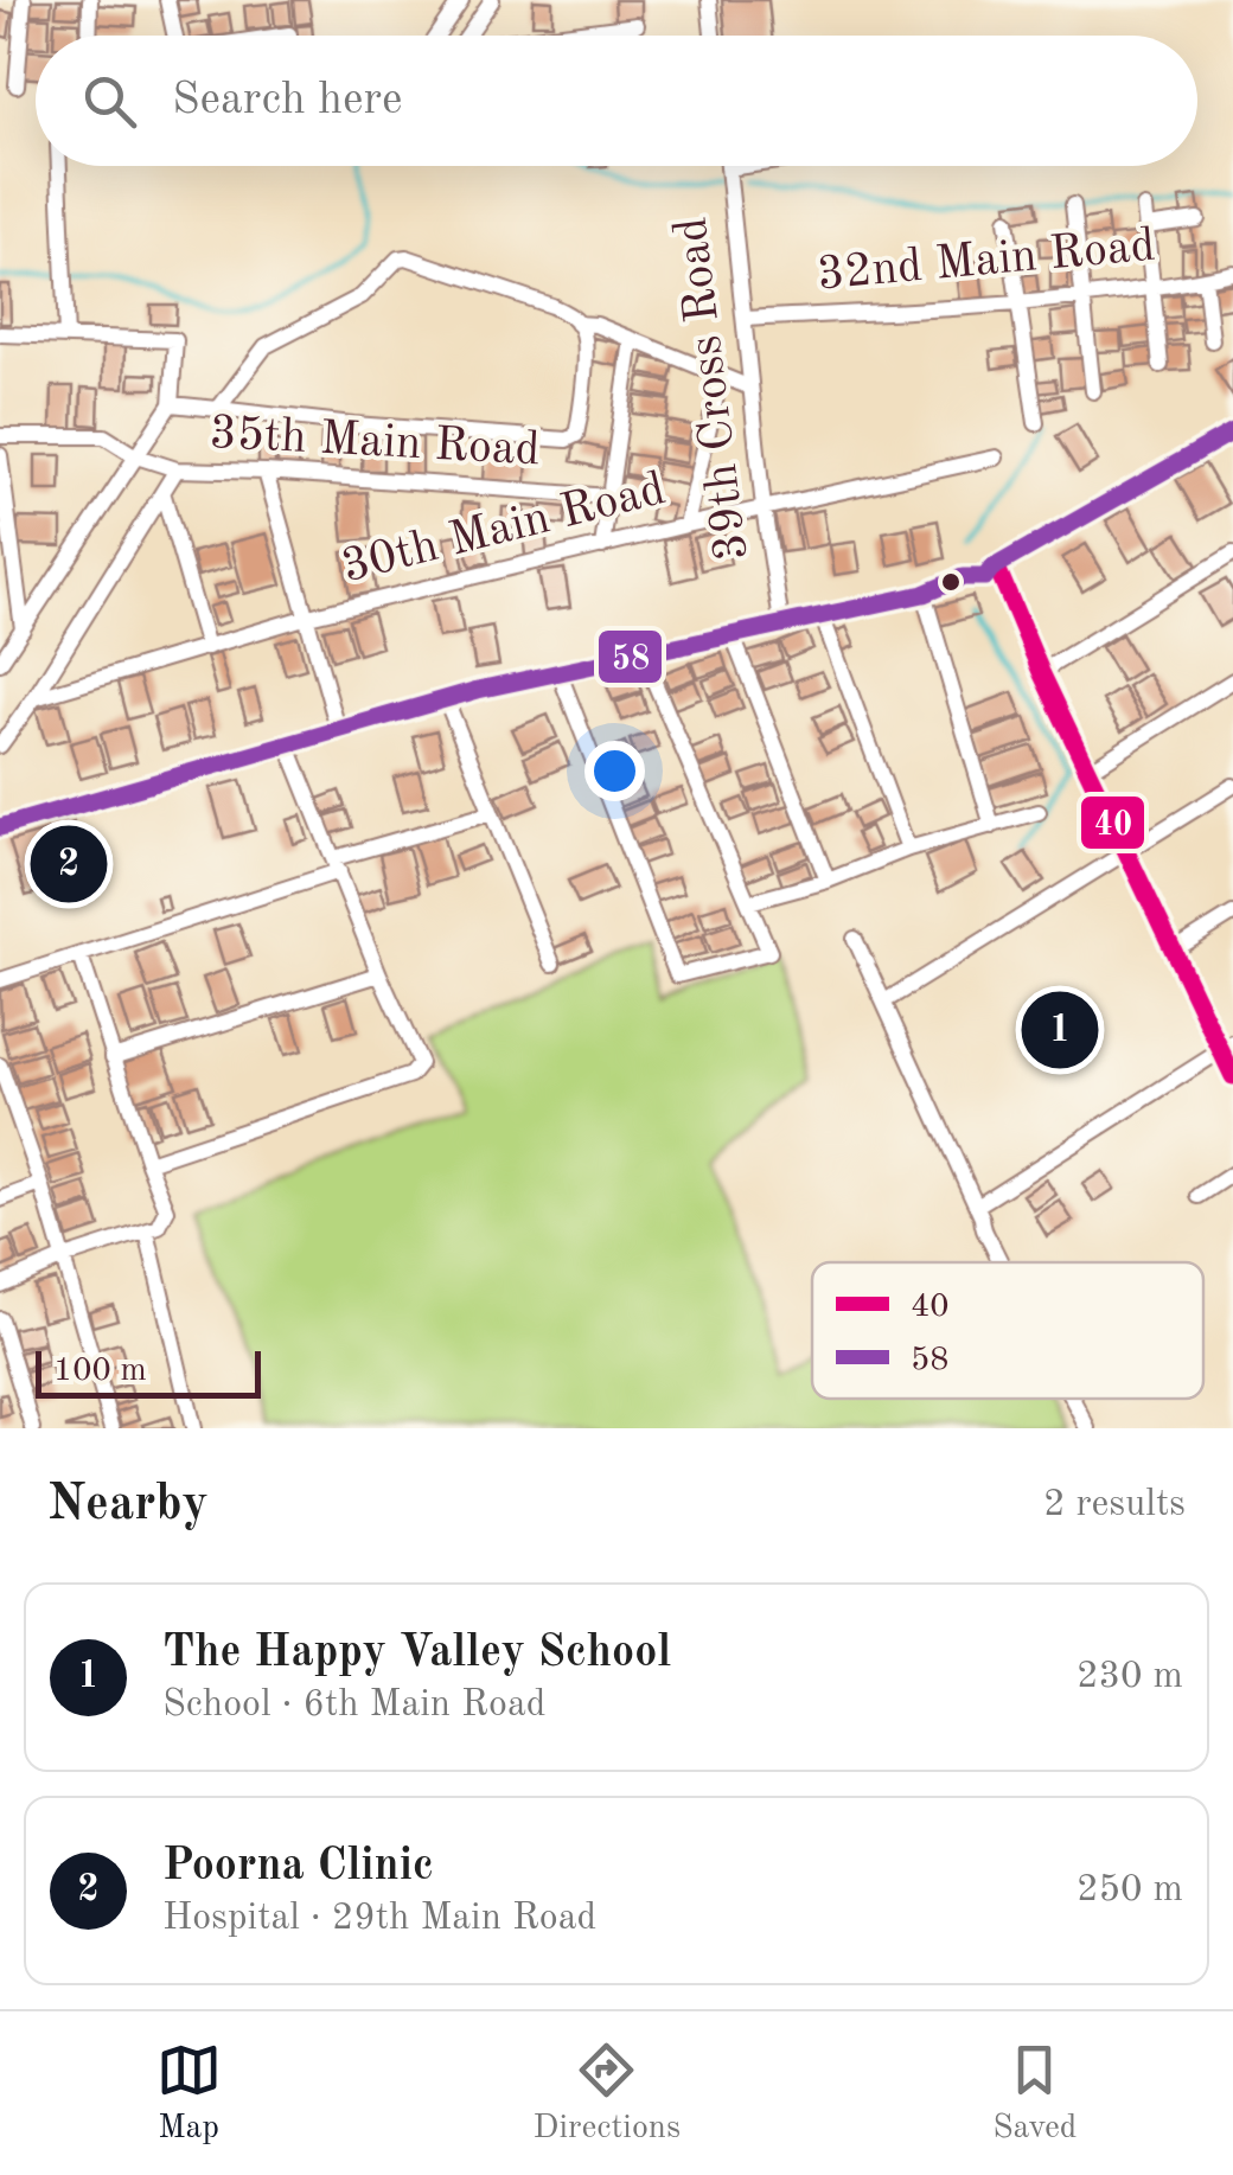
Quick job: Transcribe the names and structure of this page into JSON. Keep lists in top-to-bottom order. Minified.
{"streets":{"street":["32nd Main Road","39th Cross Road","35th Main Road","30th Main Road"]},"crossings":[["32nd Main Road","39th Cross Road"],["39th Cross Road","30th Main Road"]],"lines":["transit line 58","transit line 40"],"legend":["40","58"],"scale_bar":"100 m","page":{"search":"Search here","pins":["2","1"],"scale":"100 m","heading":["Nearby","2 results"],"list":[{"mark":"1","name":"The Happy Valley School","note":"School · 6th Main Road","value":"230 m"},{"mark":"2","name":"Poorna Clinic","note":"Hospital · 29th Main Road","value":"250 m"}],"nav":["Map","Directions","Saved"]}}
